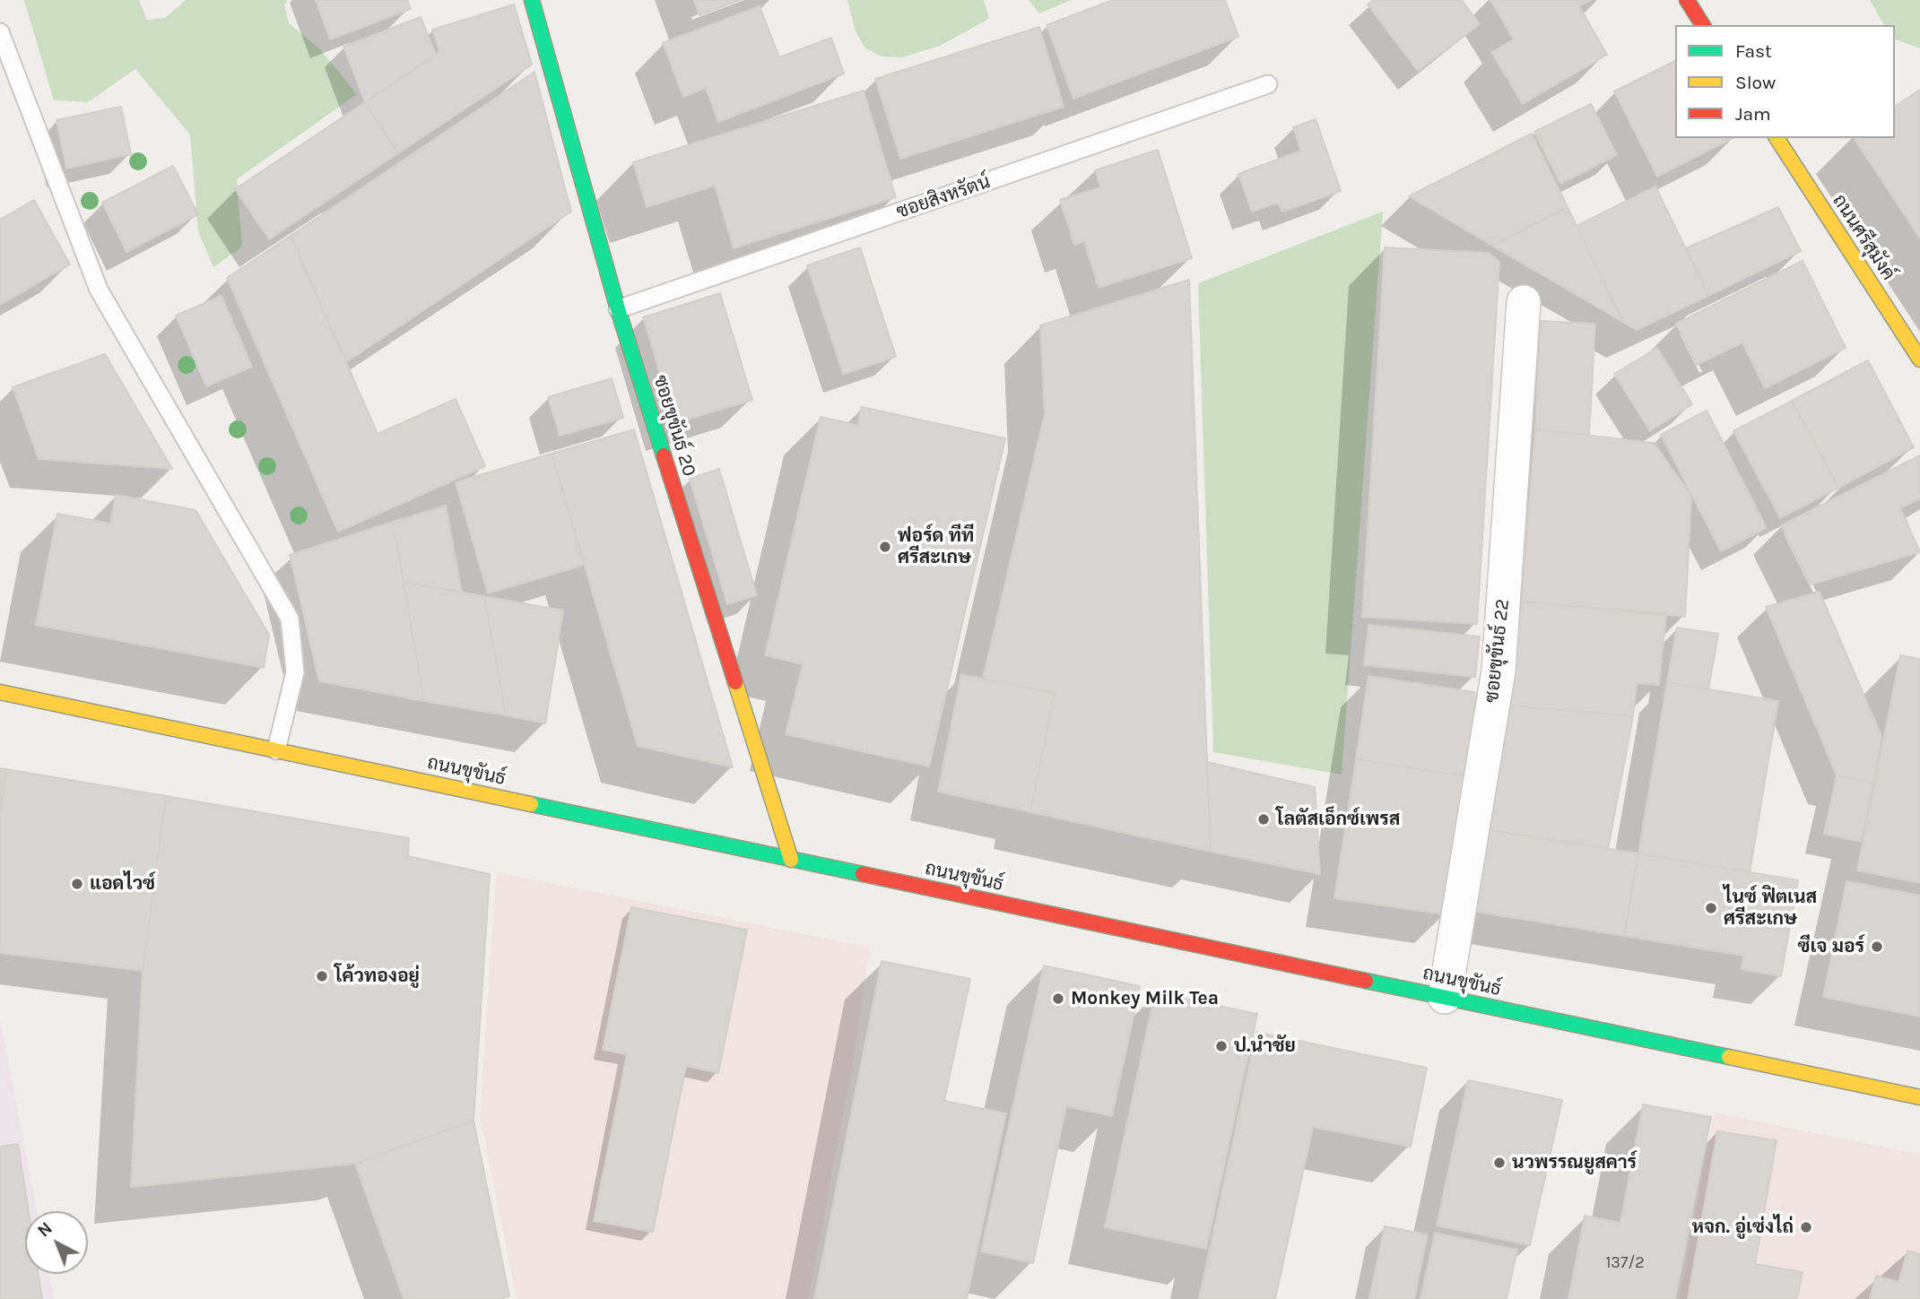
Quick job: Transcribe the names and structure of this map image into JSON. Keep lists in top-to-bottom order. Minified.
{"streets":{"main road":["ถนนศรีสุมังค์","ซอยขุขันธ์ 20","ถนนขุขันธ์"],"street":["ซอยขุขันธ์ 22"],"lane":["ซอยสิงหรัตน์"]},"crossings":[["ซอยสิงหรัตน์","ซอยขุขันธ์ 20"],["ซอยขุขันธ์ 20","ถนนขุขันธ์"],["ซอยขุขันธ์ 22","ถนนขุขันธ์"]],"places":["ฟอร์ด ทีที ศรีสะเกษ","โลตัสเอ็กซ์เพรส","แอดไวซ์","ไนซ์ ฟิตเนส ศรีสะเกษ","ซีเจ มอร์","โค้วทองอยู่","Monkey Milk Tea","ป.นำชัย","นวพรรณยูสคาร์","หจก. อู่เซ่งไถ่"],"house_numbers":["137/2"],"legend":["Fast","Slow","Jam"],"north":"top left"}
